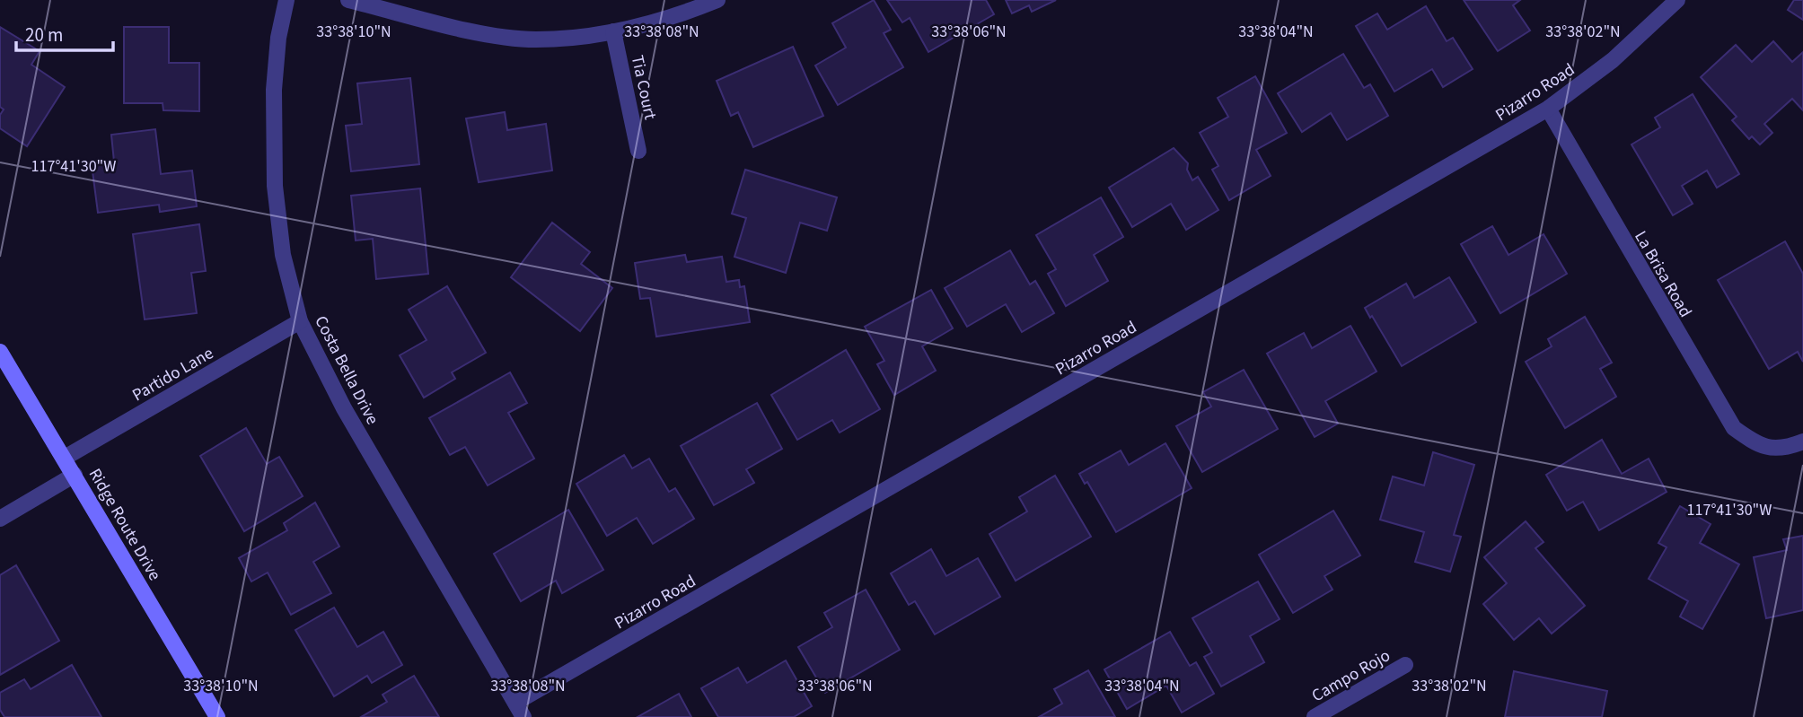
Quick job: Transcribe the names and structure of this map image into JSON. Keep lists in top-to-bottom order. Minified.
{"streets":{"main road":["Ridge Route Drive"],"street":["Tia Court","Pizarro Road","La Brisa Road","Costa Bella Drive","Partido Lane","Campo Rojo"]},"crossings":[["Pizarro Road","La Brisa Road"],["Pizarro Road","Costa Bella Drive"],["Costa Bella Drive","Partido Lane"],["Partido Lane","Ridge Route Drive"]],"scale_bar":"20 m","coordinates":["33°38'10\"N","33°38'08\"N","33°38'06\"N","33°38'04\"N","33°38'02\"N","117°41'30\"W"]}
